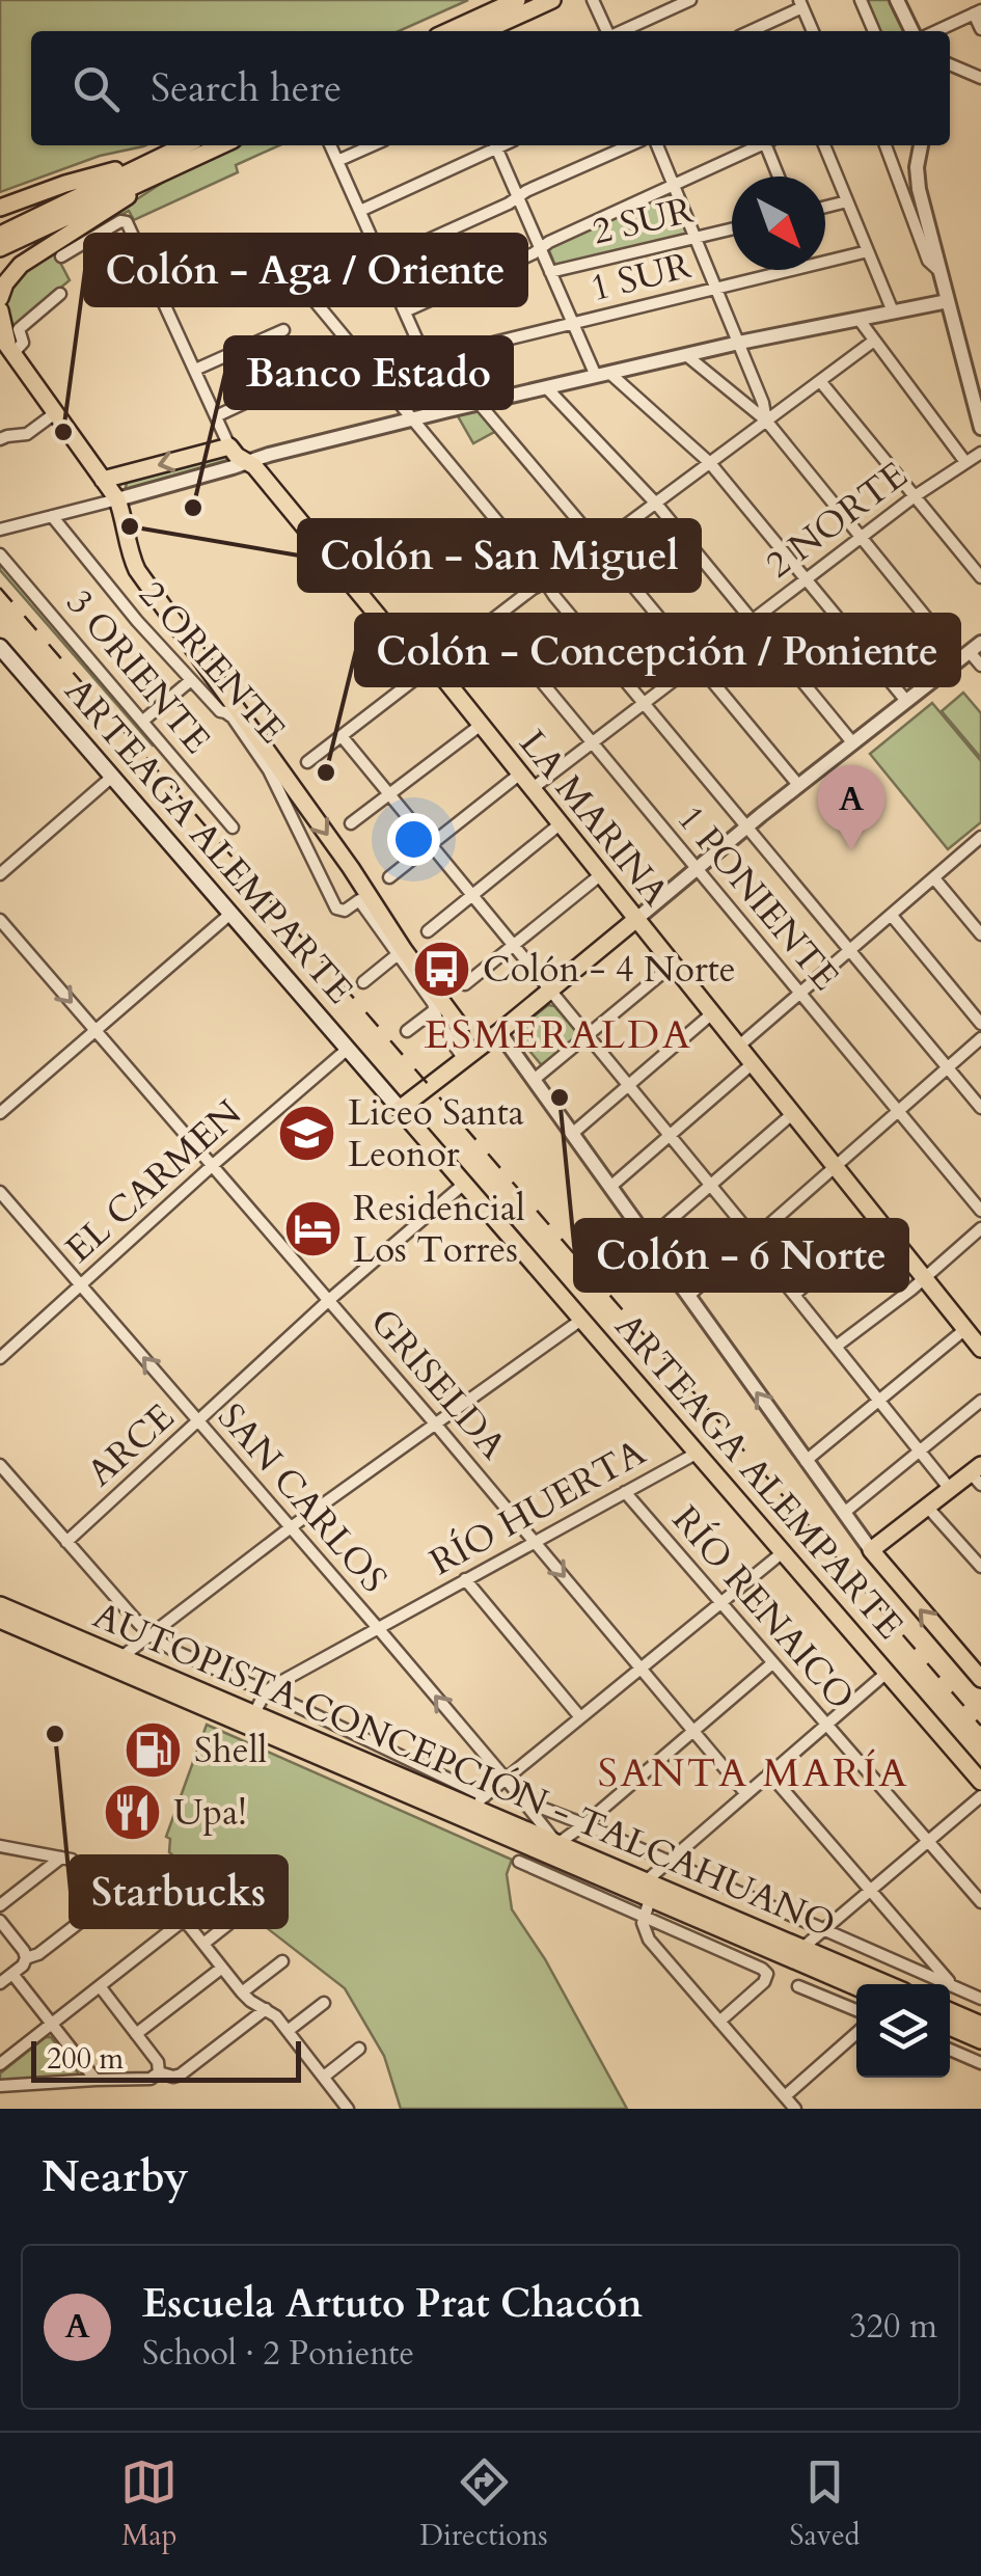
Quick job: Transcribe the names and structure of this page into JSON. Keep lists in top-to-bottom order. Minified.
{"streets":{"main road":["LA MARINA","ARTEAGA ALEMPARTE","AUTOPISTA CONCEPCIÓN - TALCAHUANO"],"street":["2 SUR","1 SUR","2 NORTE","2 ORIENTE","3 ORIENTE","1 PONIENTE","EL CARMEN","GRISELDA","ARCE","SAN CARLOS","RÍO HUERTA","RÍO RENAICO"]},"crossings":[["2 NORTE","LA MARINA"],["2 NORTE","1 PONIENTE"],["ARTEAGA ALEMPARTE","EL CARMEN"],["ARTEAGA ALEMPARTE","ARCE"],["ARTEAGA ALEMPARTE","RÍO HUERTA"],["EL CARMEN","GRISELDA"],["EL CARMEN","SAN CARLOS"],["GRISELDA","ARCE"],["GRISELDA","RÍO HUERTA"],["ARCE","SAN CARLOS"],["SAN CARLOS","RÍO HUERTA"],["SAN CARLOS","AUTOPISTA CONCEPCIÓN - TALCAHUANO"],["RÍO HUERTA","RÍO RENAICO"]],"districts":["ESMERALDA","SANTA MARÍA"],"places":{"other":["Colón - Aga / Oriente","Banco Estado","Colón - San Miguel","Colón - Concepción / Poniente","Colón - 6 Norte","Starbucks"],"bus stop":["Colón - 4 Norte"],"school or university":["Liceo Santa Leonor"],"hotel":["Residencial Los Torres"],"fuel station":["Shell"],"restaurant":["Upa!"]},"scale_bar":"200 m","north":"bottom right","page":{"search":"Search here","pins":"A","scale":"200 m","heading":"Nearby","list":[{"mark":"A","name":"Escuela Artuto Prat Chacón","note":"School · 2 Poniente","value":"320 m"}],"nav":["Map","Directions","Saved"]}}
